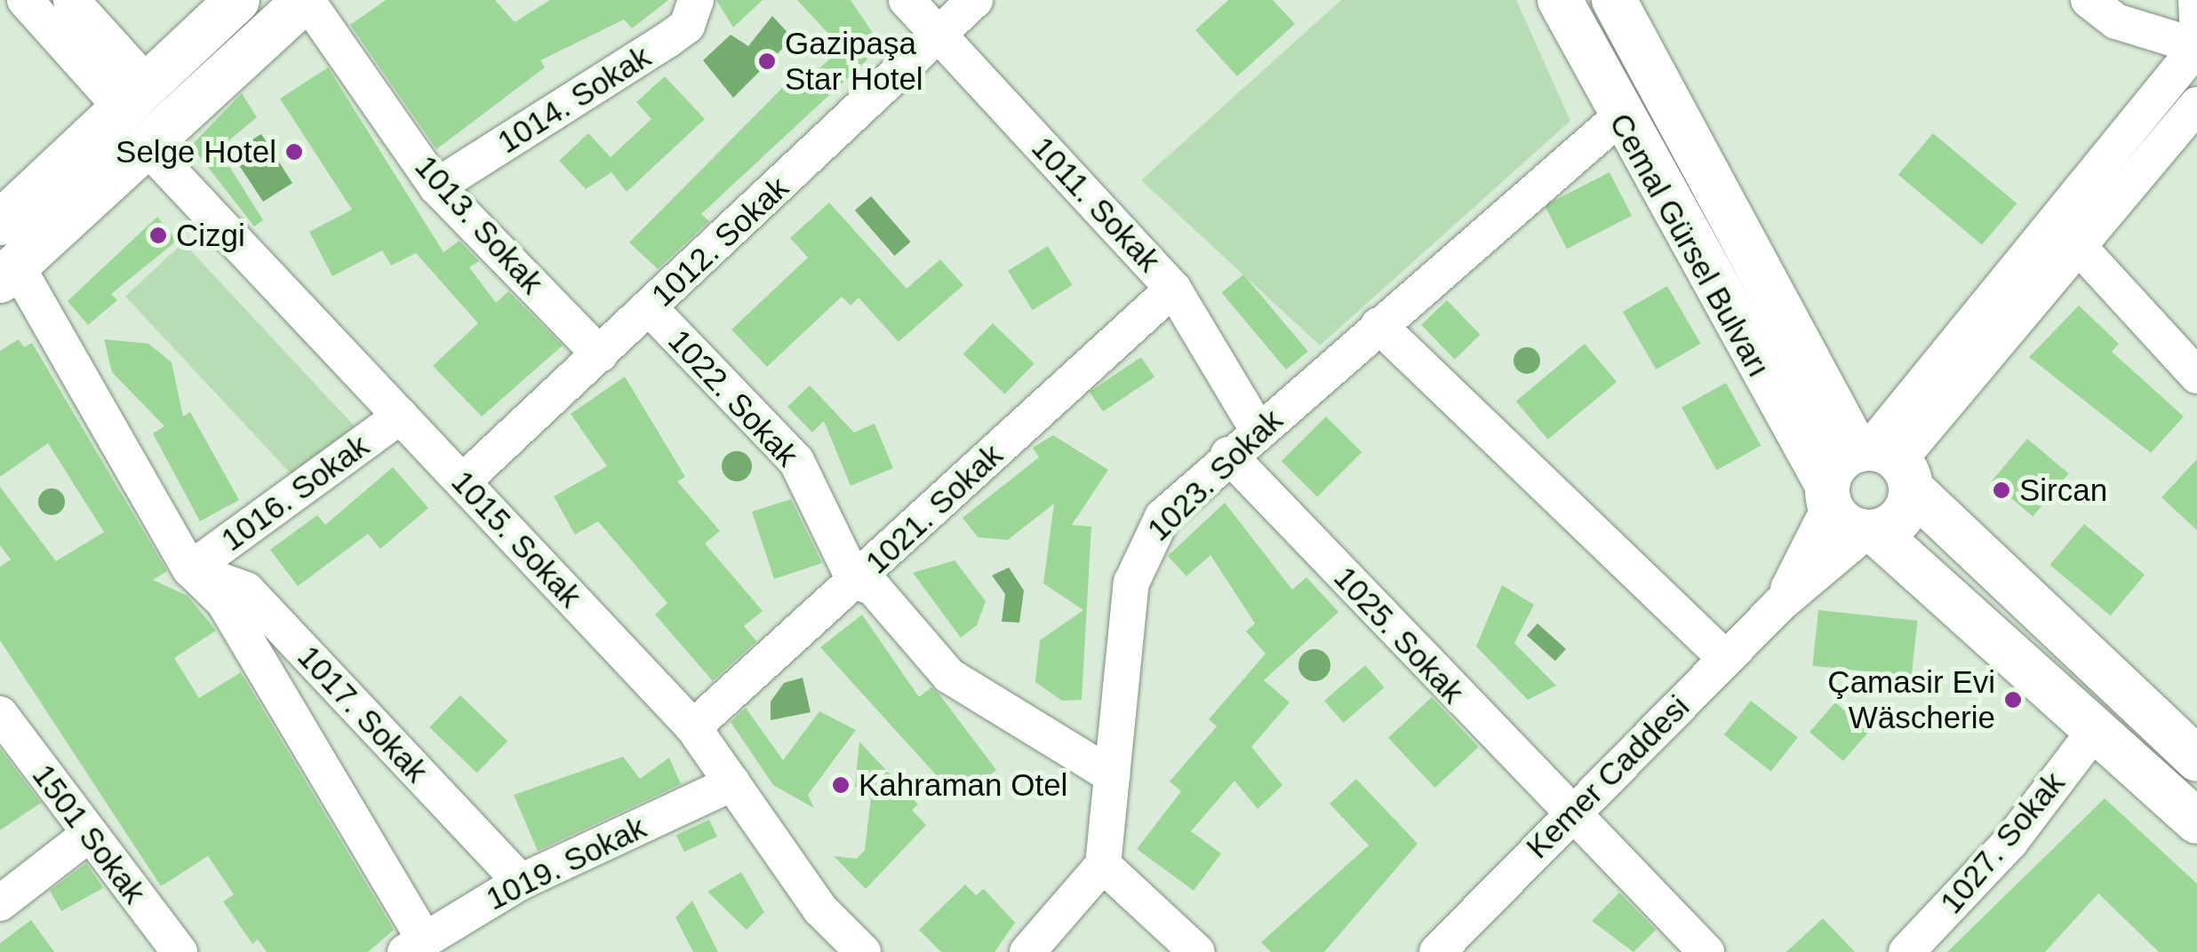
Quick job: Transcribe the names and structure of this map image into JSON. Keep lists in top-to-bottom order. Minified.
{"streets":{"main road":["Cemal Gürsel Bulvarı"],"street":["1014. Sokak","1011. Sokak","1013. Sokak","1012. Sokak","1022. Sokak","1023. Sokak","1016. Sokak","1021. Sokak","1015. Sokak","1025. Sokak","1017. Sokak","Kemer Caddesi","1501 Sokak","1027. Sokak","1019. Sokak"]},"crossings":[["1014. Sokak","1013. Sokak"],["1011. Sokak","1012. Sokak"],["1011. Sokak","1023. Sokak"],["1011. Sokak","1021. Sokak"],["1013. Sokak","1012. Sokak"],["1012. Sokak","1022. Sokak"],["1012. Sokak","1015. Sokak"],["Cemal Gürsel Bulvarı","1023. Sokak"],["1022. Sokak","1023. Sokak"],["1022. Sokak","1021. Sokak"],["1023. Sokak","1025. Sokak"],["1016. Sokak","1015. Sokak"],["1016. Sokak","1017. Sokak"],["1021. Sokak","1015. Sokak"],["1015. Sokak","1019. Sokak"],["1025. Sokak","Kemer Caddesi"],["1017. Sokak","1019. Sokak"]],"places":["Gazipaşa Star Hotel","Selge Hotel","Cizgi","Sircan","Çamasir Evi Wäscherie","Kahraman Otel"]}
